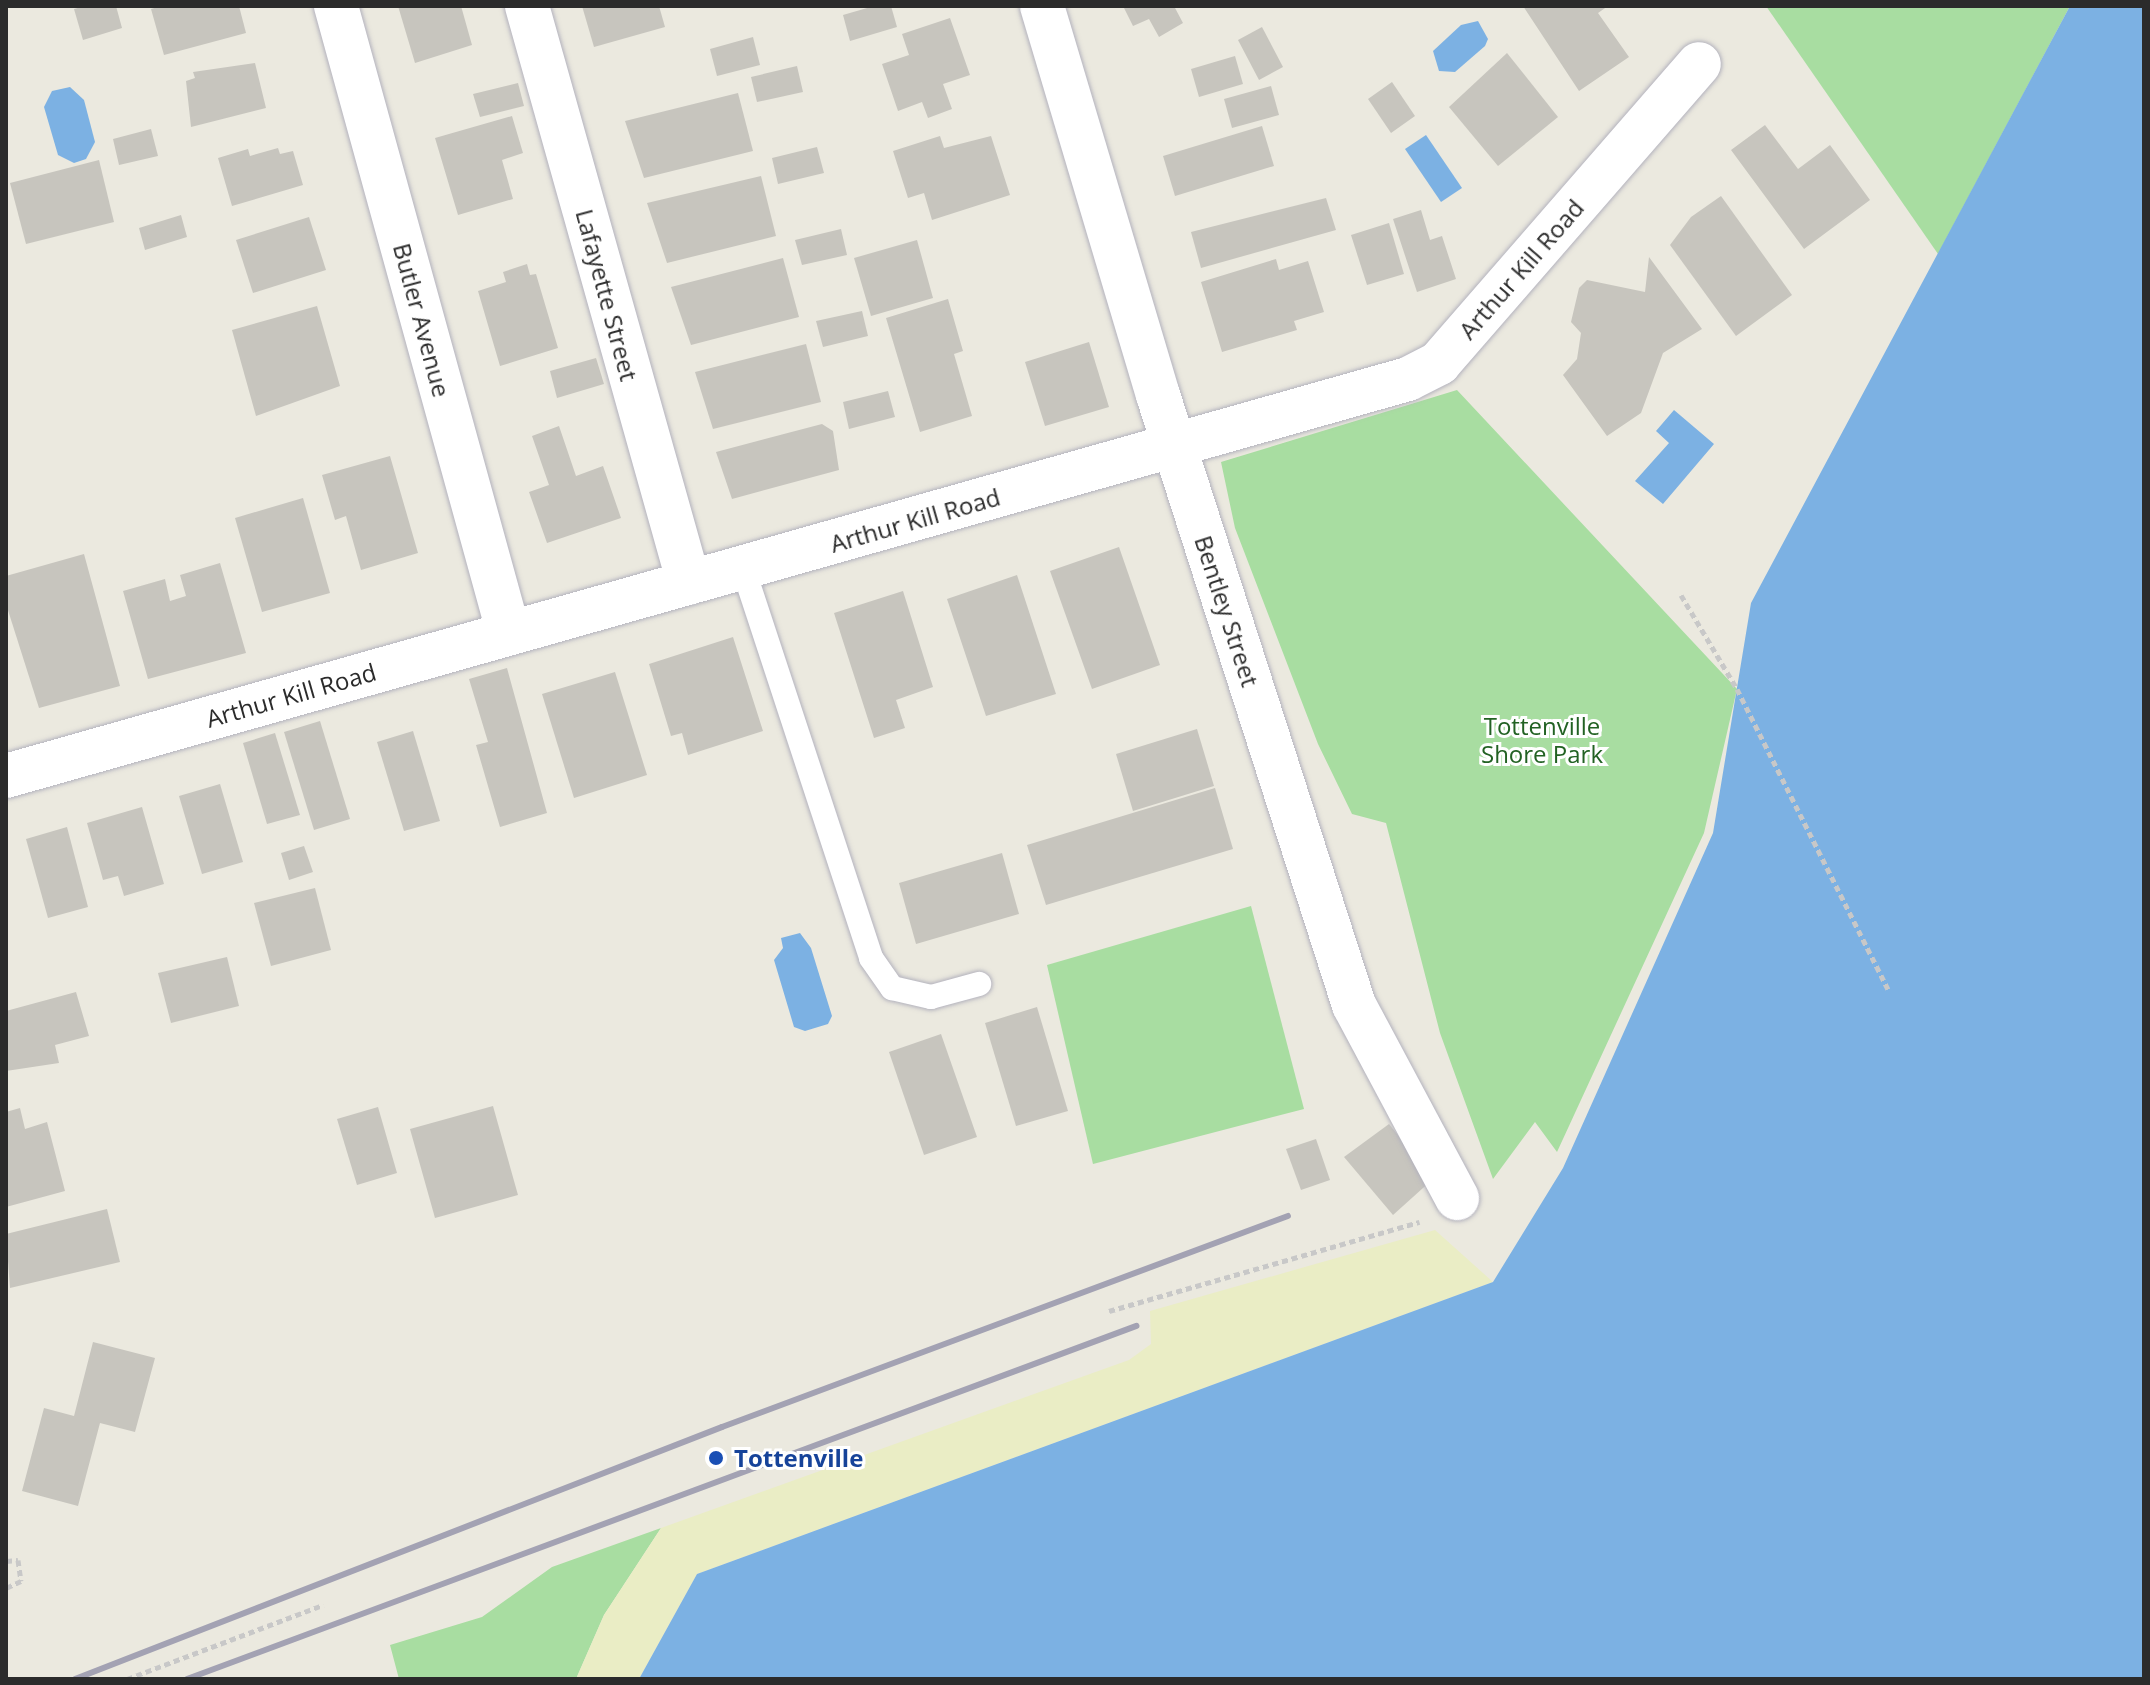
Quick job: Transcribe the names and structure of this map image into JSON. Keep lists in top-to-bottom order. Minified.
{"streets":{"street":["Arthur Kill Road","Lafayette Street","Butler Avenue","Bentley Street"]},"crossings":[["Arthur Kill Road","Lafayette Street"],["Arthur Kill Road","Butler Avenue"],["Arthur Kill Road","Bentley Street"]],"parks":["Tottenville Shore Park"],"places":["Tottenville"]}
